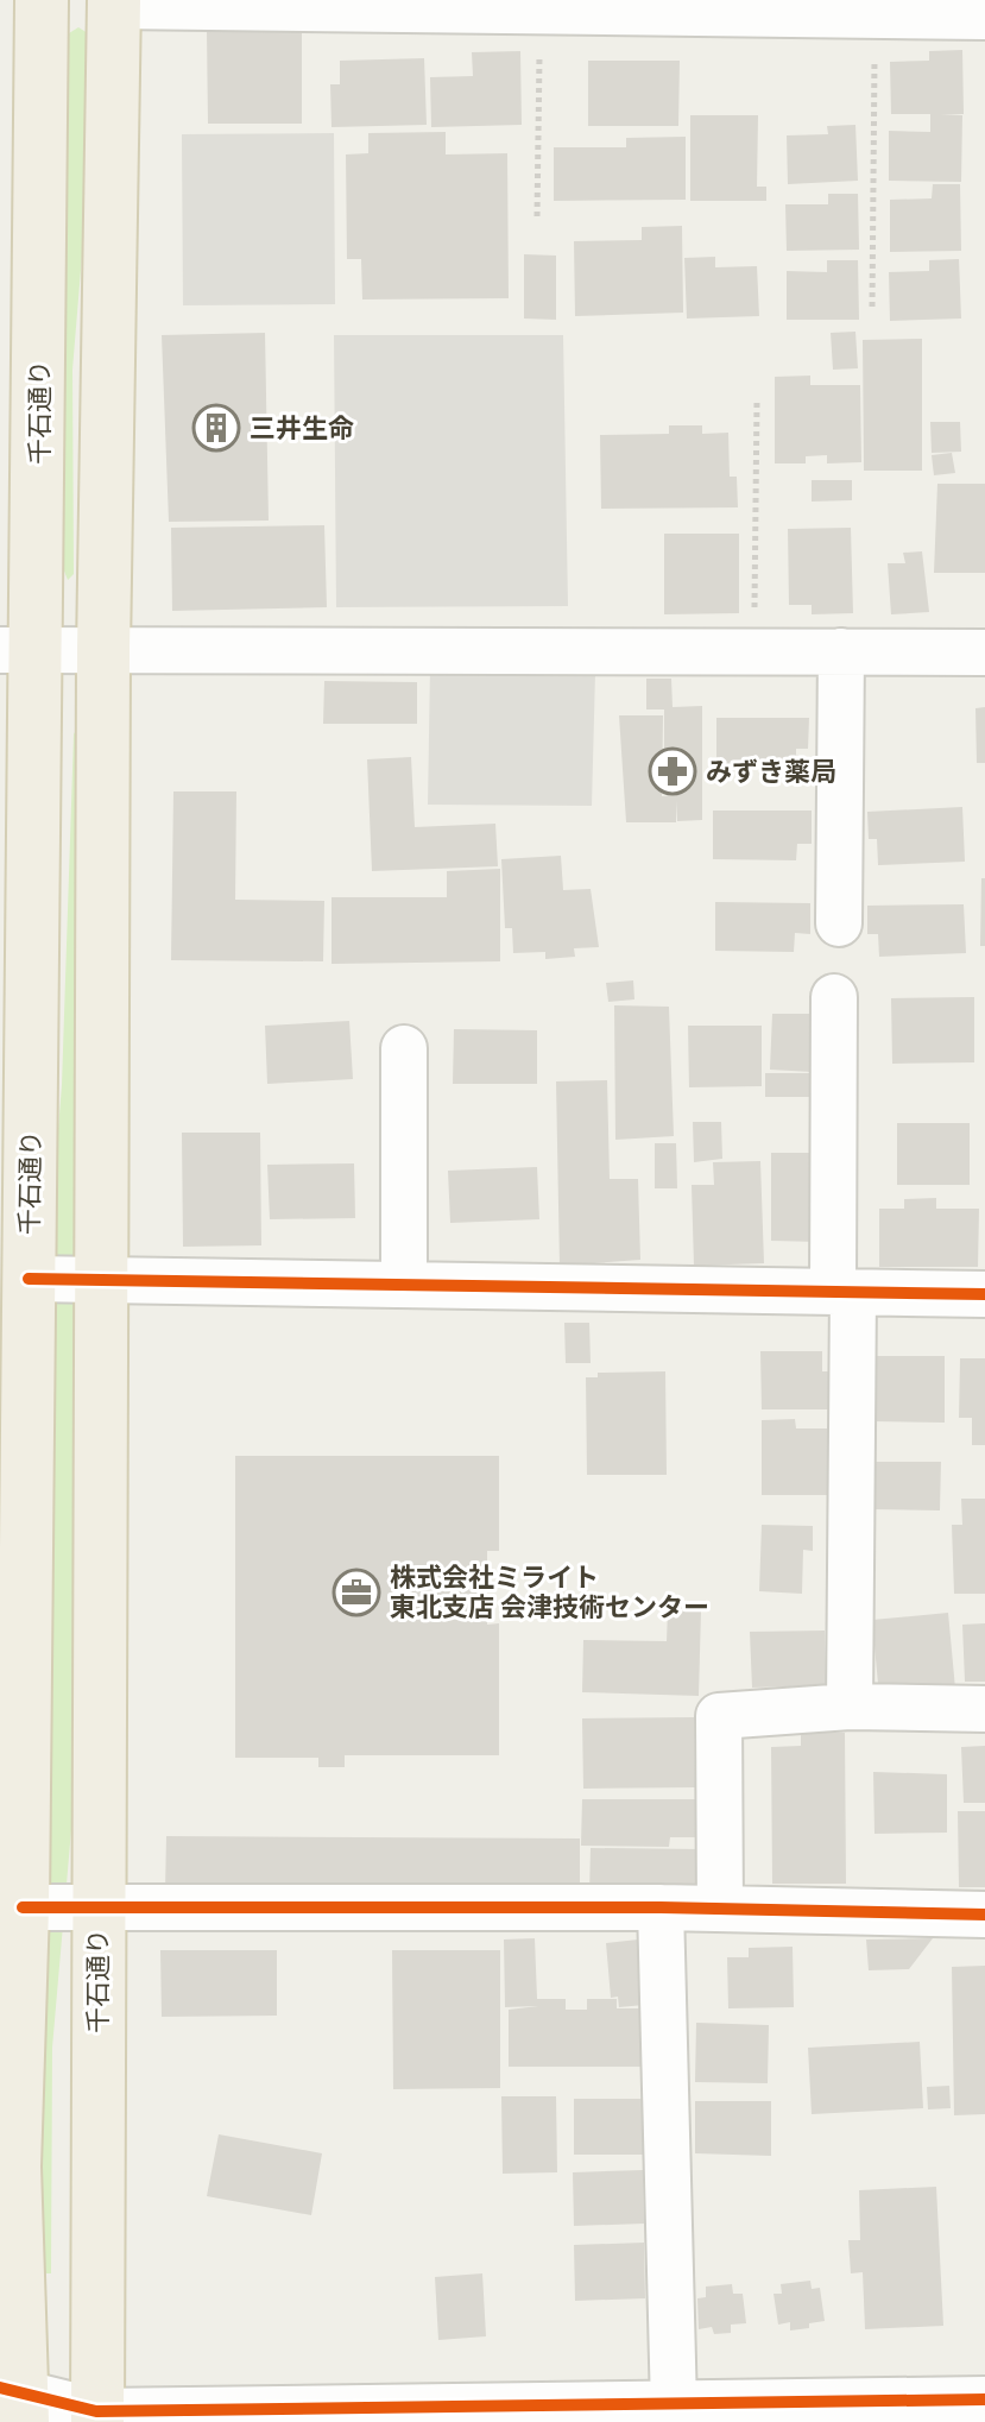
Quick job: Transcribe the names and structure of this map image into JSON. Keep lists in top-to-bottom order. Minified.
{"streets":{"main road":["千石通り"]},"places":{"building":["三井生命"],"pharmacy":["みずき薬局"],"office":["株式会社ミライト 東北支店 会津技術センター"]}}
